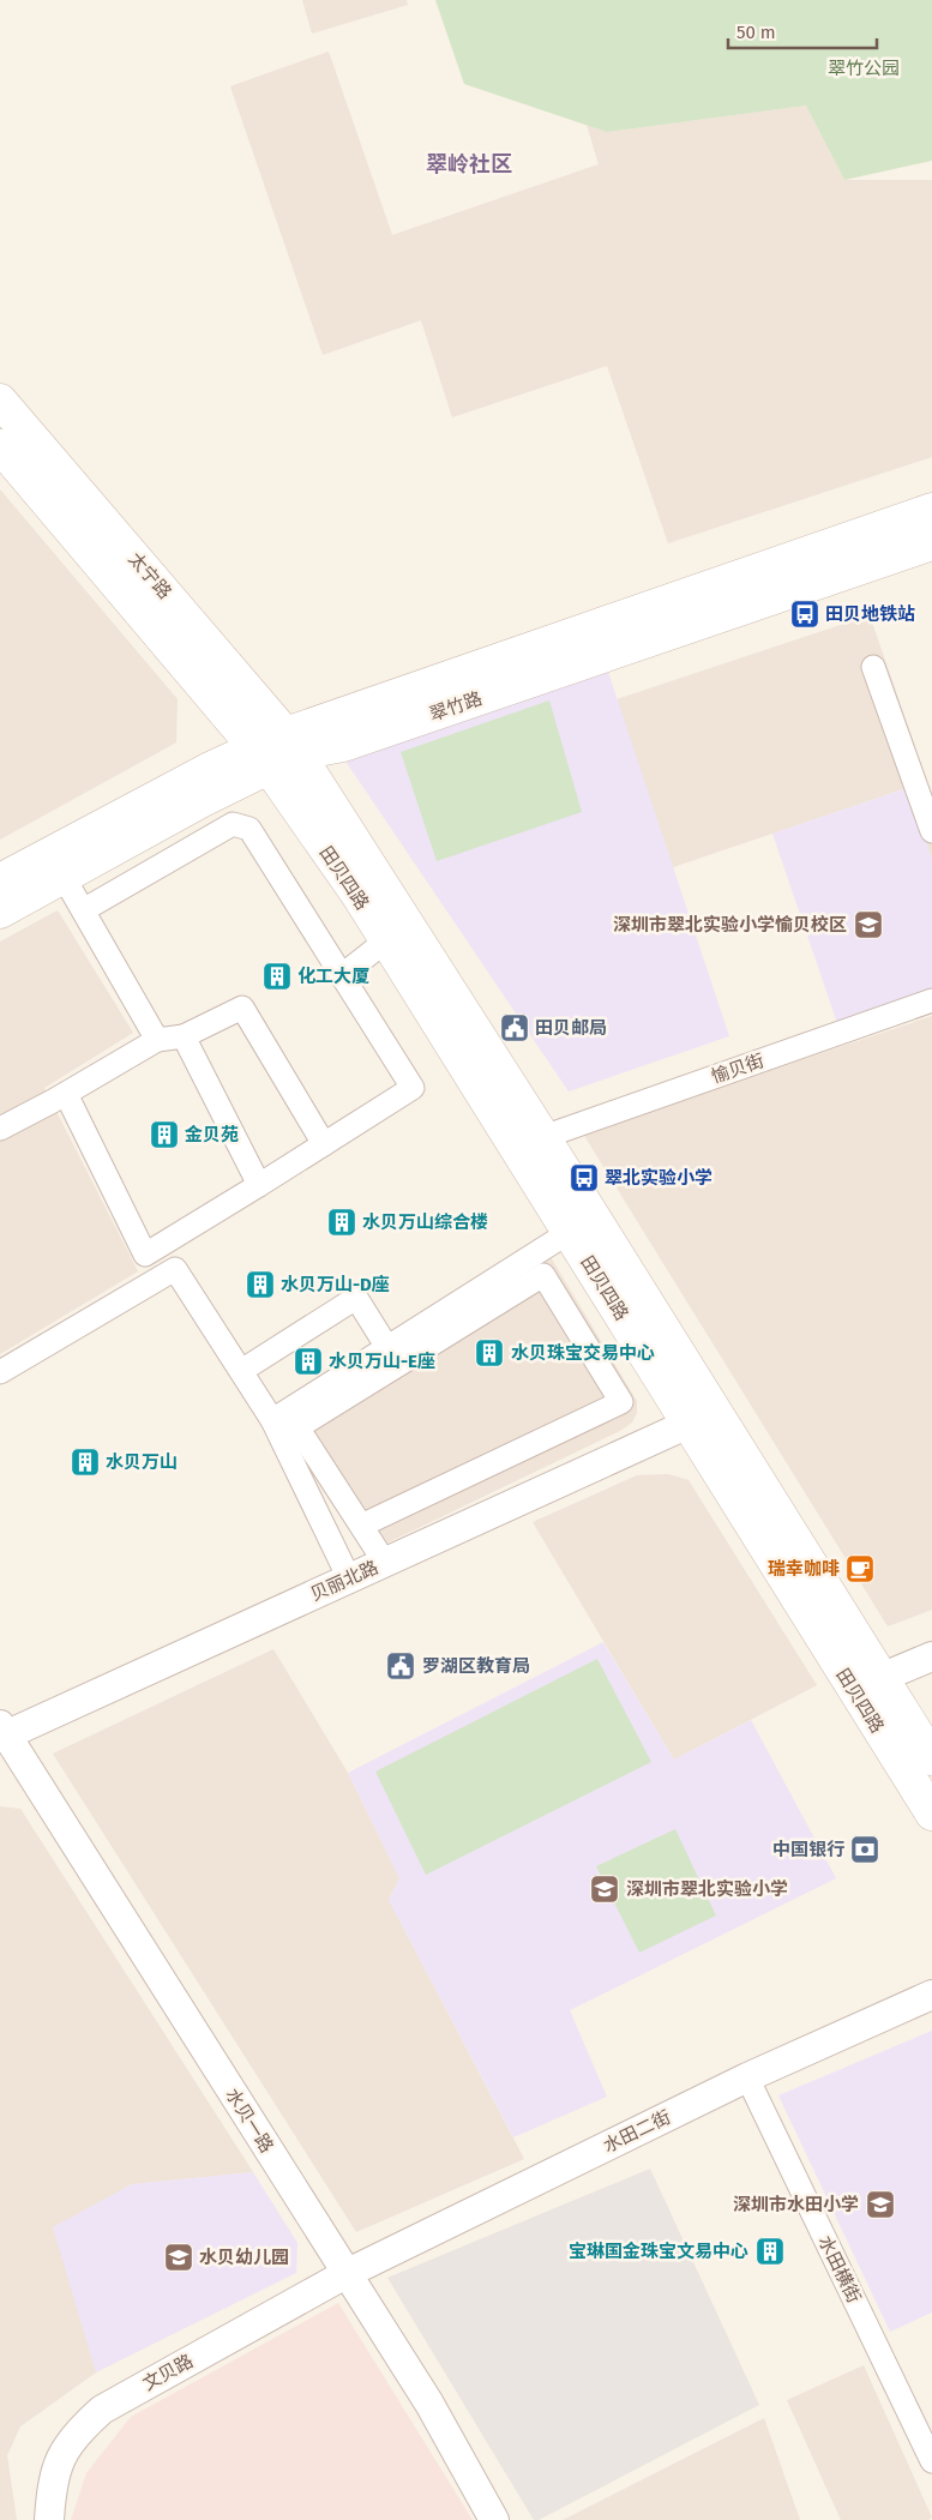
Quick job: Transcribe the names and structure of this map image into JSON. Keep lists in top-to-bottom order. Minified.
{"streets":{"main road":["太宁路","翠竹路","田贝四路"],"street":["愉贝街","贝丽北路","水贝一路","水田二街","水田横街","文贝路"]},"crossings":[["太宁路","翠竹路"],["太宁路","田贝四路"],["翠竹路","田贝四路"],["田贝四路","愉贝街"],["田贝四路","贝丽北路"],["贝丽北路","水贝一路"],["水贝一路","水田二街"],["水贝一路","文贝路"],["水田二街","水田横街"],["水田二街","文贝路"]],"districts":["翠岭社区"],"parks":["翠竹公园"],"places":{"bus stop":["田贝地铁站","翠北实验小学"],"school or university":["深圳市翠北实验小学愉贝校区","深圳市翠北实验小学","深圳市水田小学","水贝幼儿园"],"building":["化工大厦","金贝苑","水贝万山综合楼","水贝万山-D座","水贝珠宝交易中心","水贝万山-E座","水贝万山","宝琳国金珠宝文易中心"],"public building":["田贝邮局","罗湖区教育局"],"cafe":["瑞幸咖啡"],"bank":["中国银行"]},"scale_bar":"50 m"}
